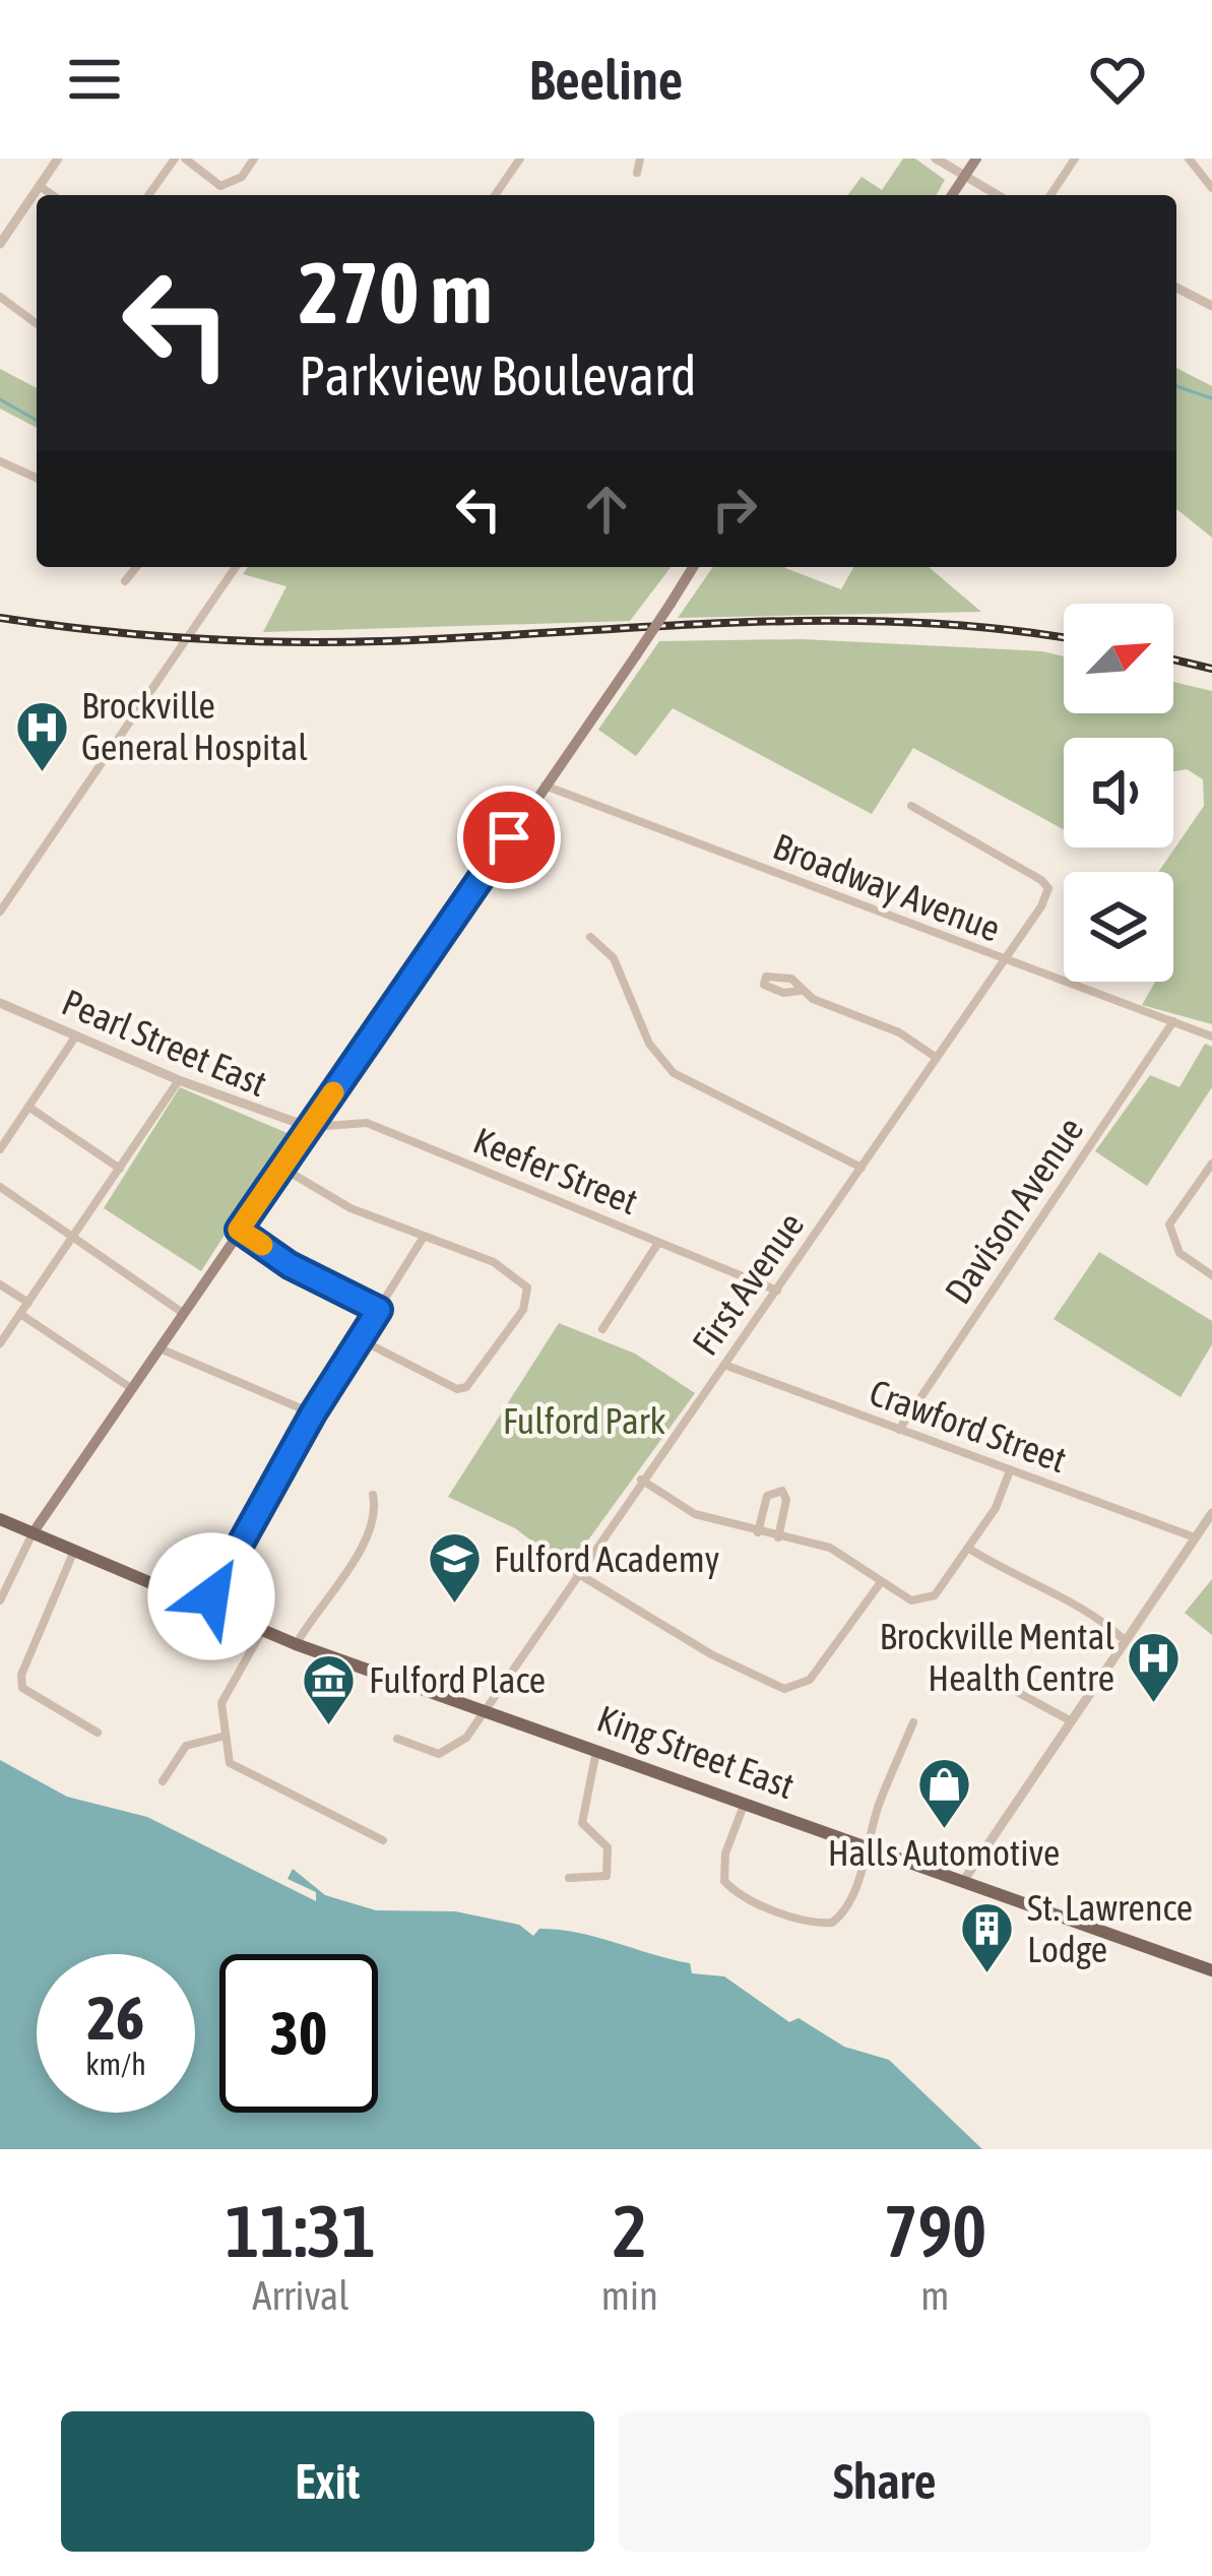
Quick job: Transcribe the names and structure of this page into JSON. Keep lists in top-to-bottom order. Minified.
{"streets":{"main road":["King Street East"],"street":["Broadway Avenue","Pearl Street East","Keefer Street","Davison Avenue","First Avenue","Crawford Street"]},"crossings":[["Broadway Avenue","Davison Avenue"],["Broadway Avenue","First Avenue"],["Pearl Street East","Keefer Street"],["Keefer Street","First Avenue"],["Davison Avenue","Crawford Street"],["First Avenue","Crawford Street"],["First Avenue","King Street East"]],"parks":["Fulford Park"],"places":{"hospital":["Brockville General Hospital","Brockville Mental Health Centre"],"school or university":["Fulford Academy"],"museum":["Fulford Place"],"shop":["Halls Automotive"],"building":["St. Lawrence Lodge"]},"north":"top right","page":{"header":"Beeline","turn":["270 m","Parkview Boulevard"],"speed":"26 km/h","limit":"30","eta":["11:31","Arrival","2","min","790","m"],"buttons":["Exit","Share"]}}
